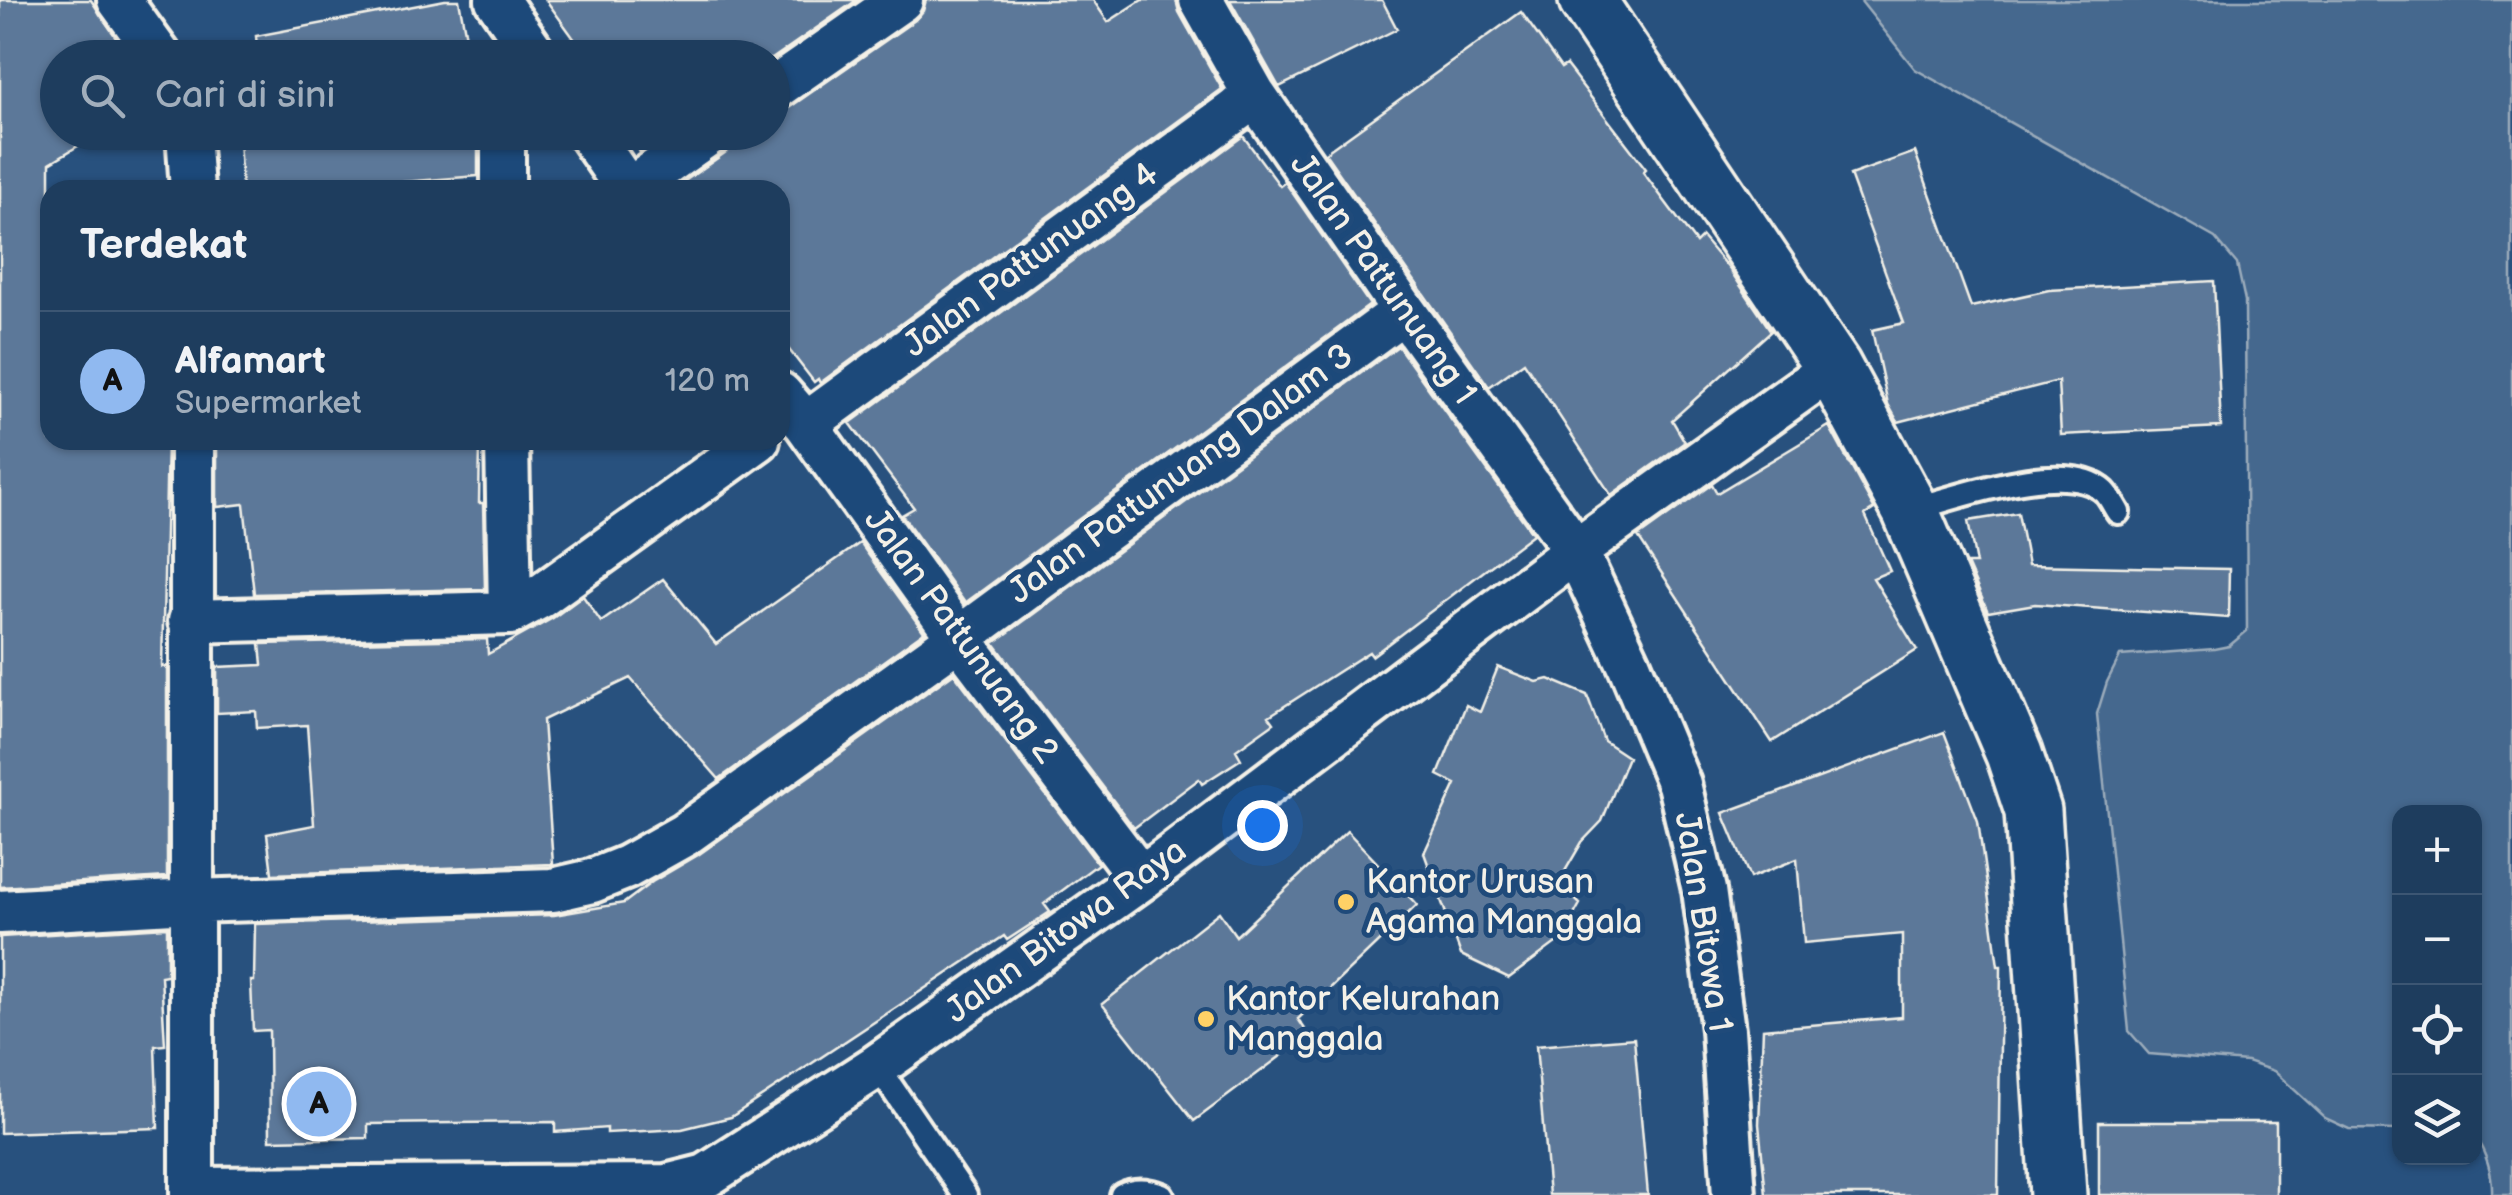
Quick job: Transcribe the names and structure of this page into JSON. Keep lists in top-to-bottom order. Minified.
{"streets":{"street":["Jalan Pattunuang 4","Jalan Pattunuang 1","Jalan Pattunuang Dalam 3","Jalan Pattunuang 2","Jalan Bitowa 1","Jalan Bitowa Raya"]},"crossings":[["Jalan Pattunuang 4","Jalan Pattunuang 1"],["Jalan Pattunuang 4","Jalan Pattunuang 2"],["Jalan Pattunuang 1","Jalan Pattunuang Dalam 3"],["Jalan Pattunuang 1","Jalan Bitowa 1"],["Jalan Pattunuang 1","Jalan Bitowa Raya"],["Jalan Pattunuang Dalam 3","Jalan Pattunuang 2"],["Jalan Pattunuang 2","Jalan Bitowa Raya"],["Jalan Bitowa 1","Jalan Bitowa Raya"]],"places":["Kantor Urusan Agama Manggala","Kantor Kelurahan Manggala"],"page":{"search":"Cari di sini","heading":"Terdekat","list":[{"mark":"A","name":"Alfamart","note":"Supermarket","value":"120 m"}],"map_buttons":["+","−"],"pins":"A"}}
